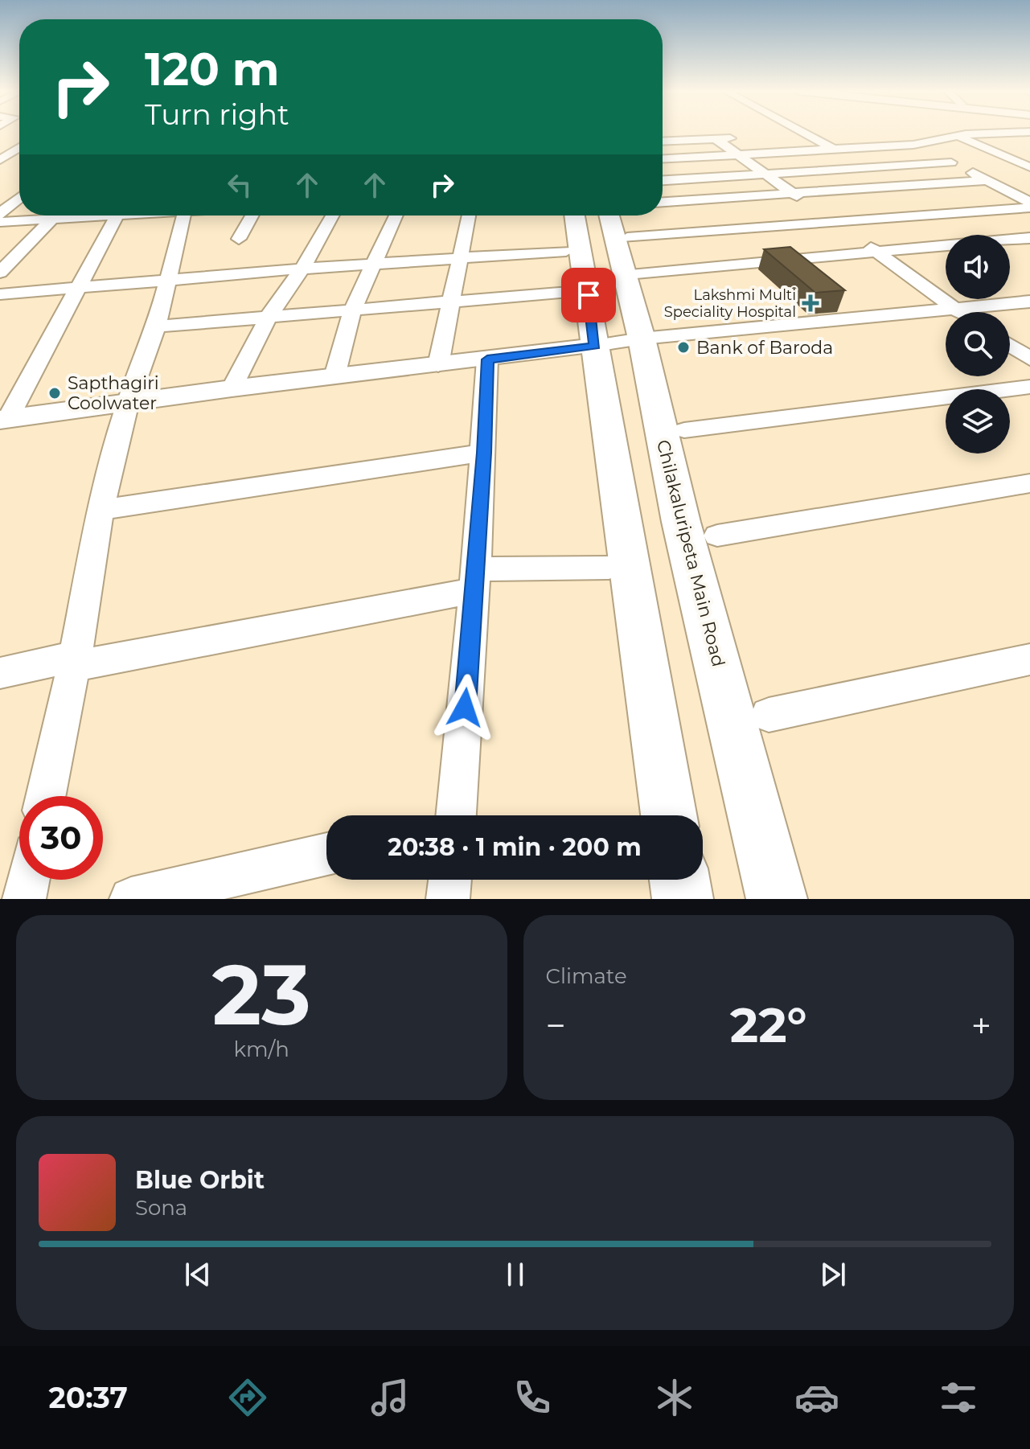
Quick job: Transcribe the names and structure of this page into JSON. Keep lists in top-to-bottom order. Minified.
{"streets":{"main road":["Chilakaluripeta Main Road"]},"places":{"health":["Lakshmi Multi Speciality Hospital"],"other":["Bank of Baroda","Sapthagiri Coolwater"]},"page":{"turn":["120 m","Turn right"],"limit":"30","trip":"20:38 · 1 min · 200 m","tile":[["23","km/h"],"Climate"],"heat":["−","22°","+"],"song":["Blue Orbit","Sona"],"tabs":"20:37"}}
